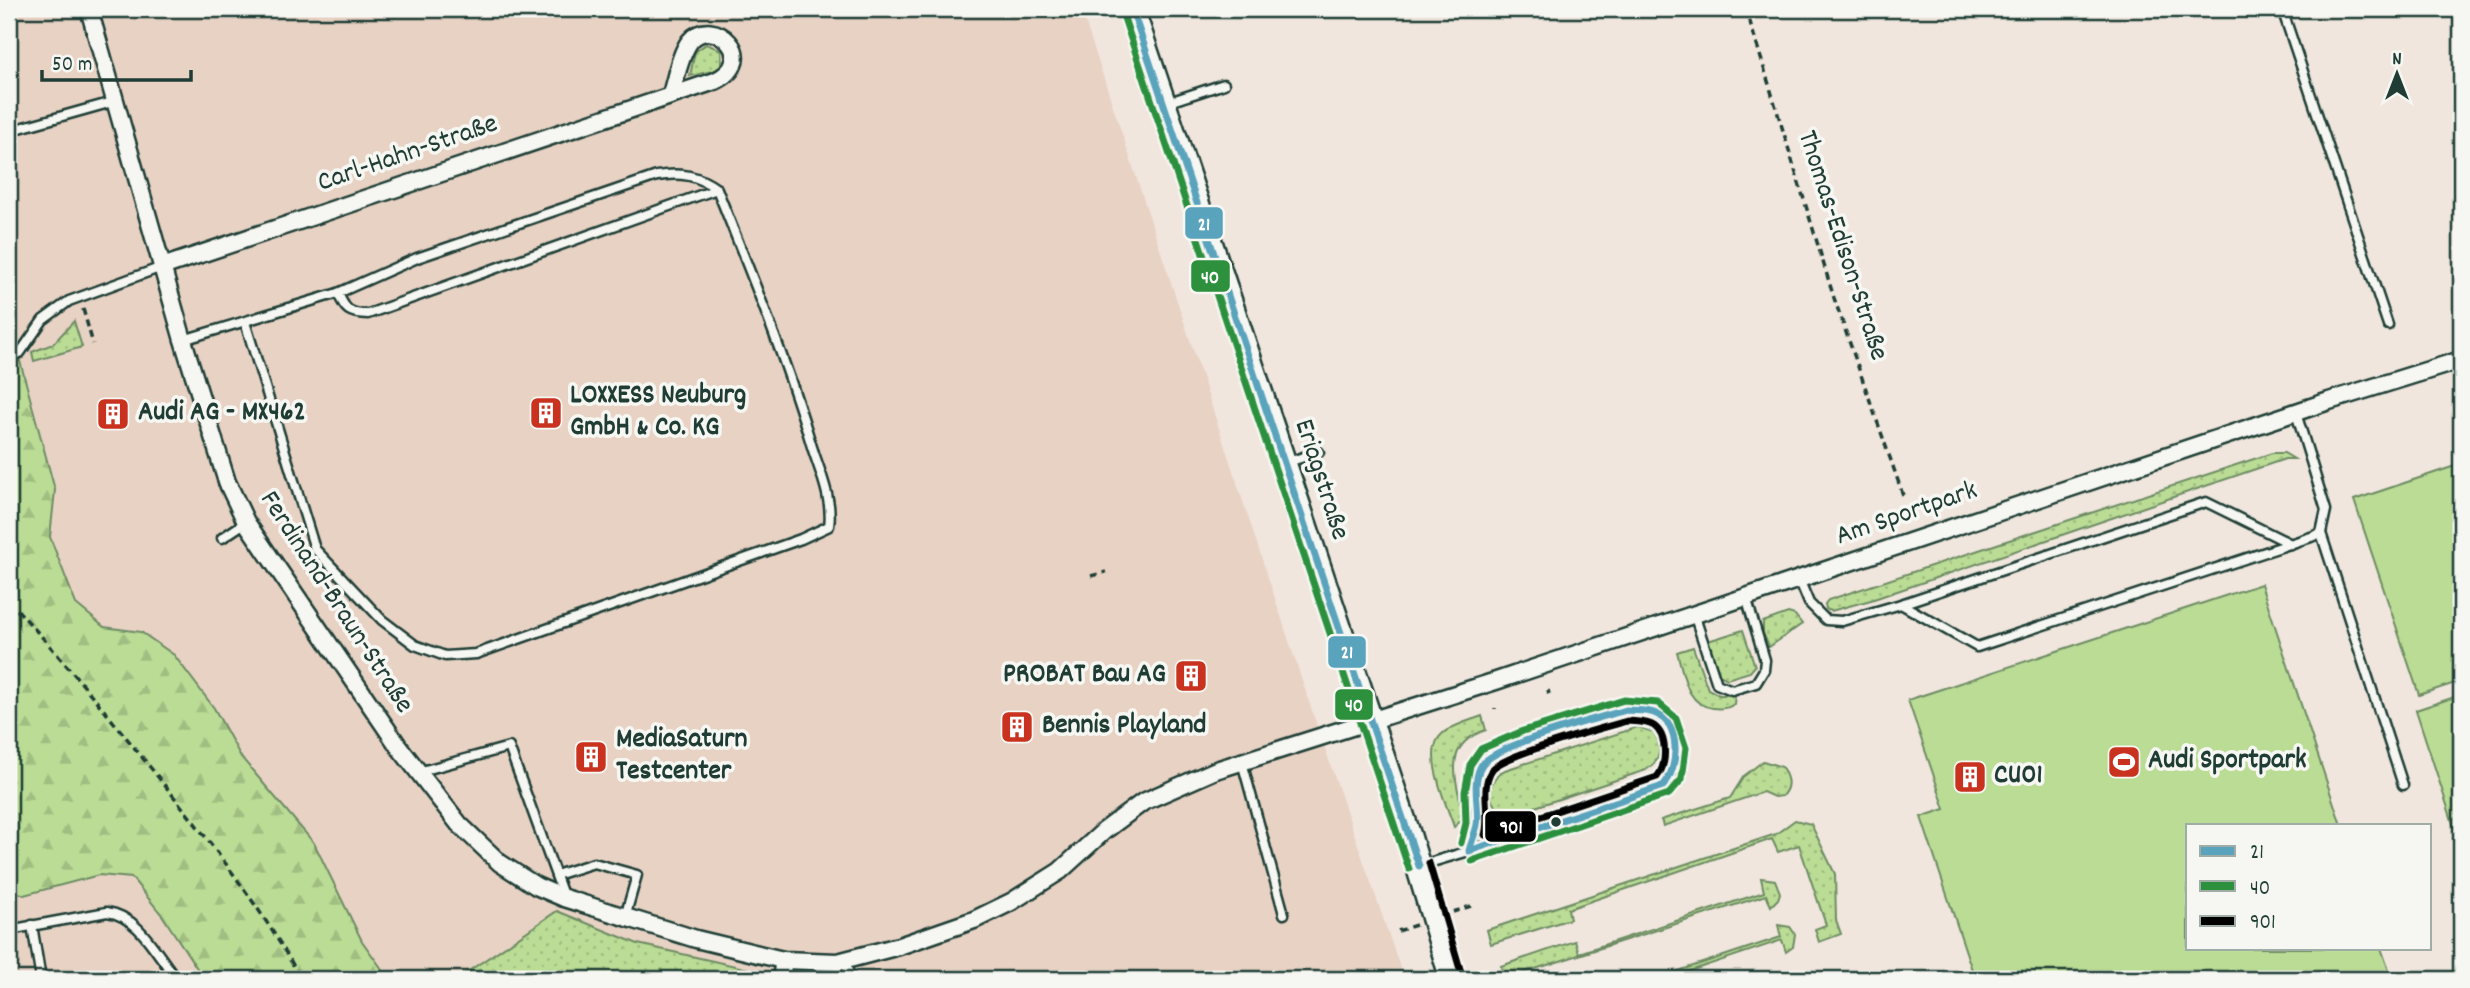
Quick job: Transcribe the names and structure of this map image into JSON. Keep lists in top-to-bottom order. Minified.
{"streets":{"street":["Carl-Hahn-Straße","Eriagstraße","Am Sportpark","Ferdinand-Braun-Straße"],"path":["Thomas-Edison-Straße"]},"crossings":[["Carl-Hahn-Straße","Ferdinand-Braun-Straße"],["Eriagstraße","Am Sportpark"],["Eriagstraße","Ferdinand-Braun-Straße"],["Am Sportpark","Ferdinand-Braun-Straße"]],"places":{"building":["LOXXESS Neuburg GmbH & Co. KG","Audi AG - MX462","PROBAT Bau AG","Bennis Playland","MediaSaturn Testcenter","CU01"],"sports":["Audi Sportpark"]},"lines":["transit line 21","transit line 40","transit line 901"],"legend":["21","40","901"],"scale_bar":"50 m","north":"top"}
